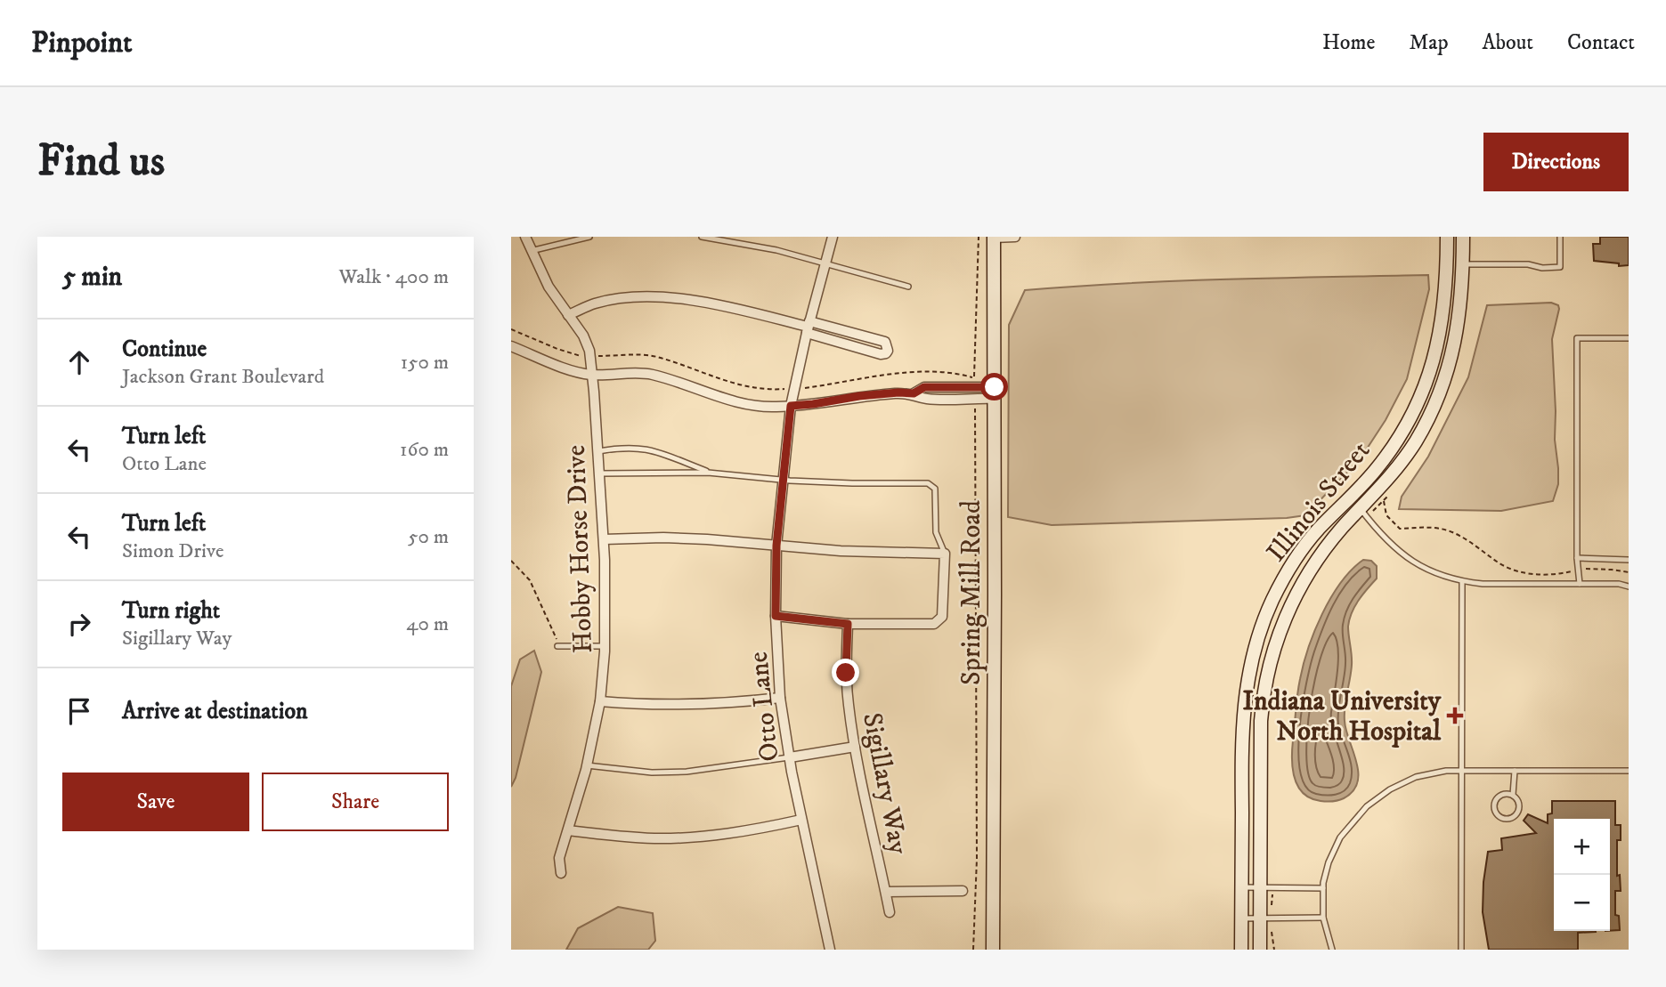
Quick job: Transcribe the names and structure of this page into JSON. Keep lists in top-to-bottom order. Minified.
{"streets":{"street":["Illinois Street","Hobby Horse Drive","Spring Mill Road","Otto Lane","Sigillary Way"]},"places":{"health":["Indiana University North Hospital"]},"page":{"header":"Pinpoint","nav":["Home","Map","About","Contact"],"buttons":["Directions",["Save","Share"]],"title":"Find us","heading":["5 min","Walk · 400 m"],"list":[["Continue","Jackson Grant Boulevard","150 m"],["Turn left","Otto Lane","160 m"],["Turn left","Simon Drive","50 m"],["Turn right","Sigillary Way","40 m"],"Arrive at destination"],"map_buttons":["+","−"]}}
